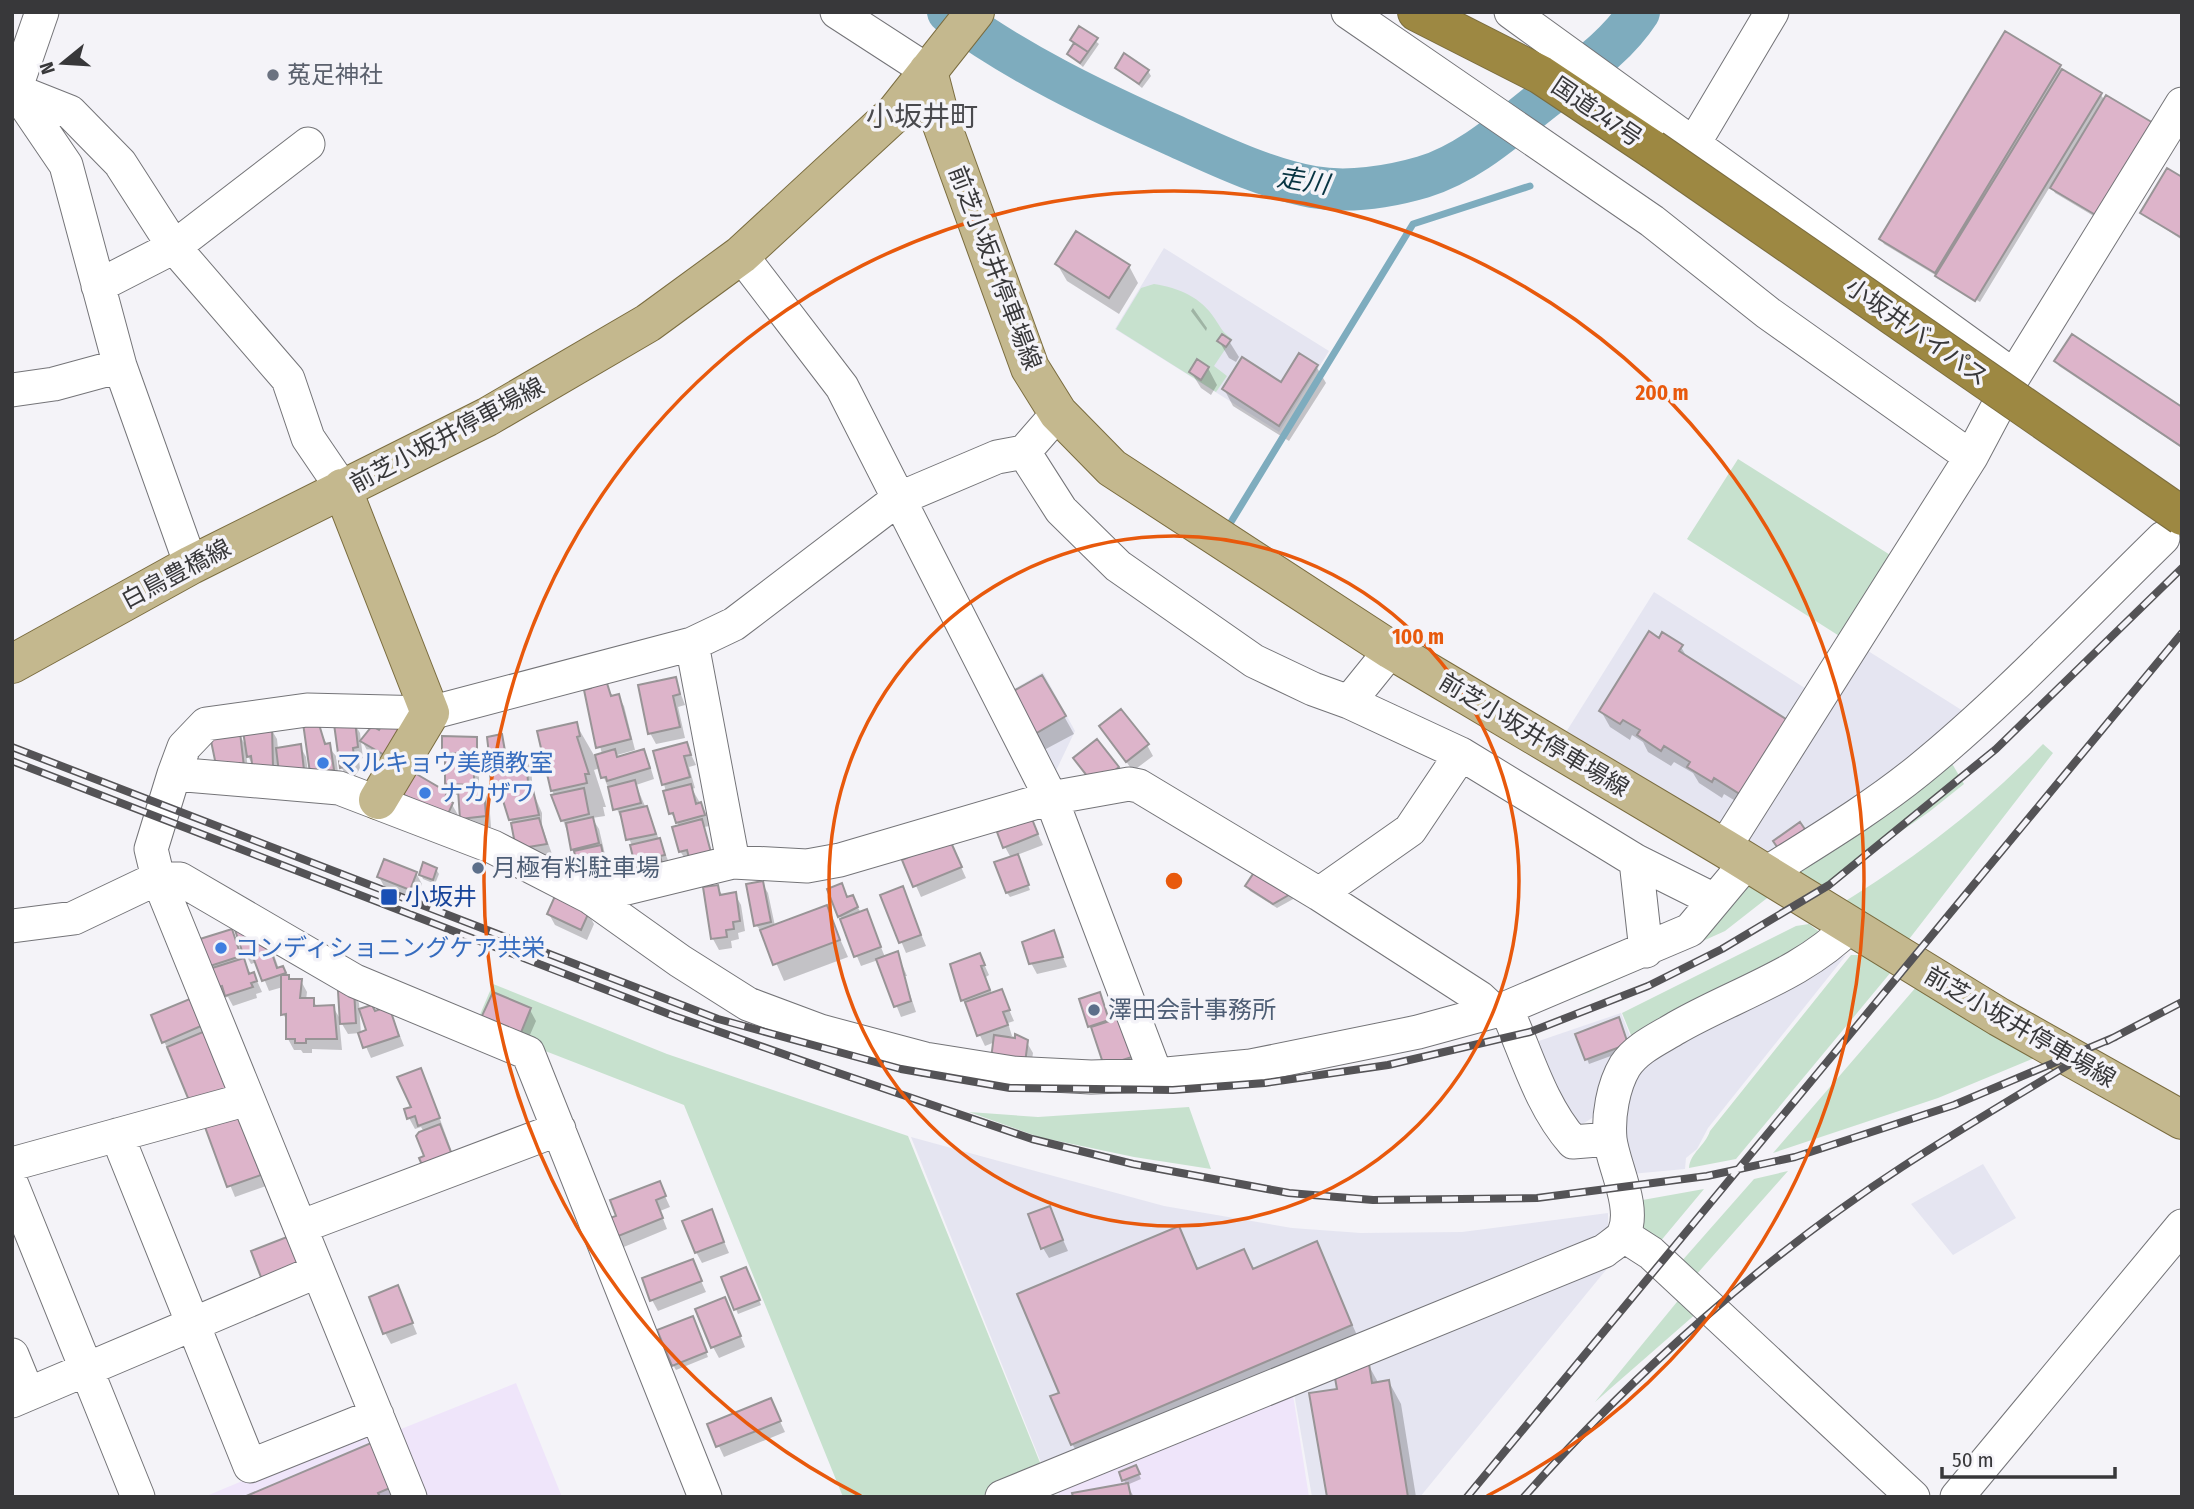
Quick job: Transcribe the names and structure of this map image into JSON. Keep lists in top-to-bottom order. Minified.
{"streets":{"highway":["国道247号","小坂井バイパス"],"main road":["前芝小坂井停車場線","白鳥豊橋線"]},"crossings":[["国道247号","小坂井バイパス"],["前芝小坂井停車場線","白鳥豊橋線"]],"districts":["小坂井町"],"water":["走川"],"places":{"other":["菟足神社","マルキョウ美顔教室","ナカザワ","月極有料駐車場","コンディショニングケア共栄","澤田会計事務所"],"transit":["小坂井"]},"scale_bar":"50 m","north":"left","rings":["200 m","100 m"]}
